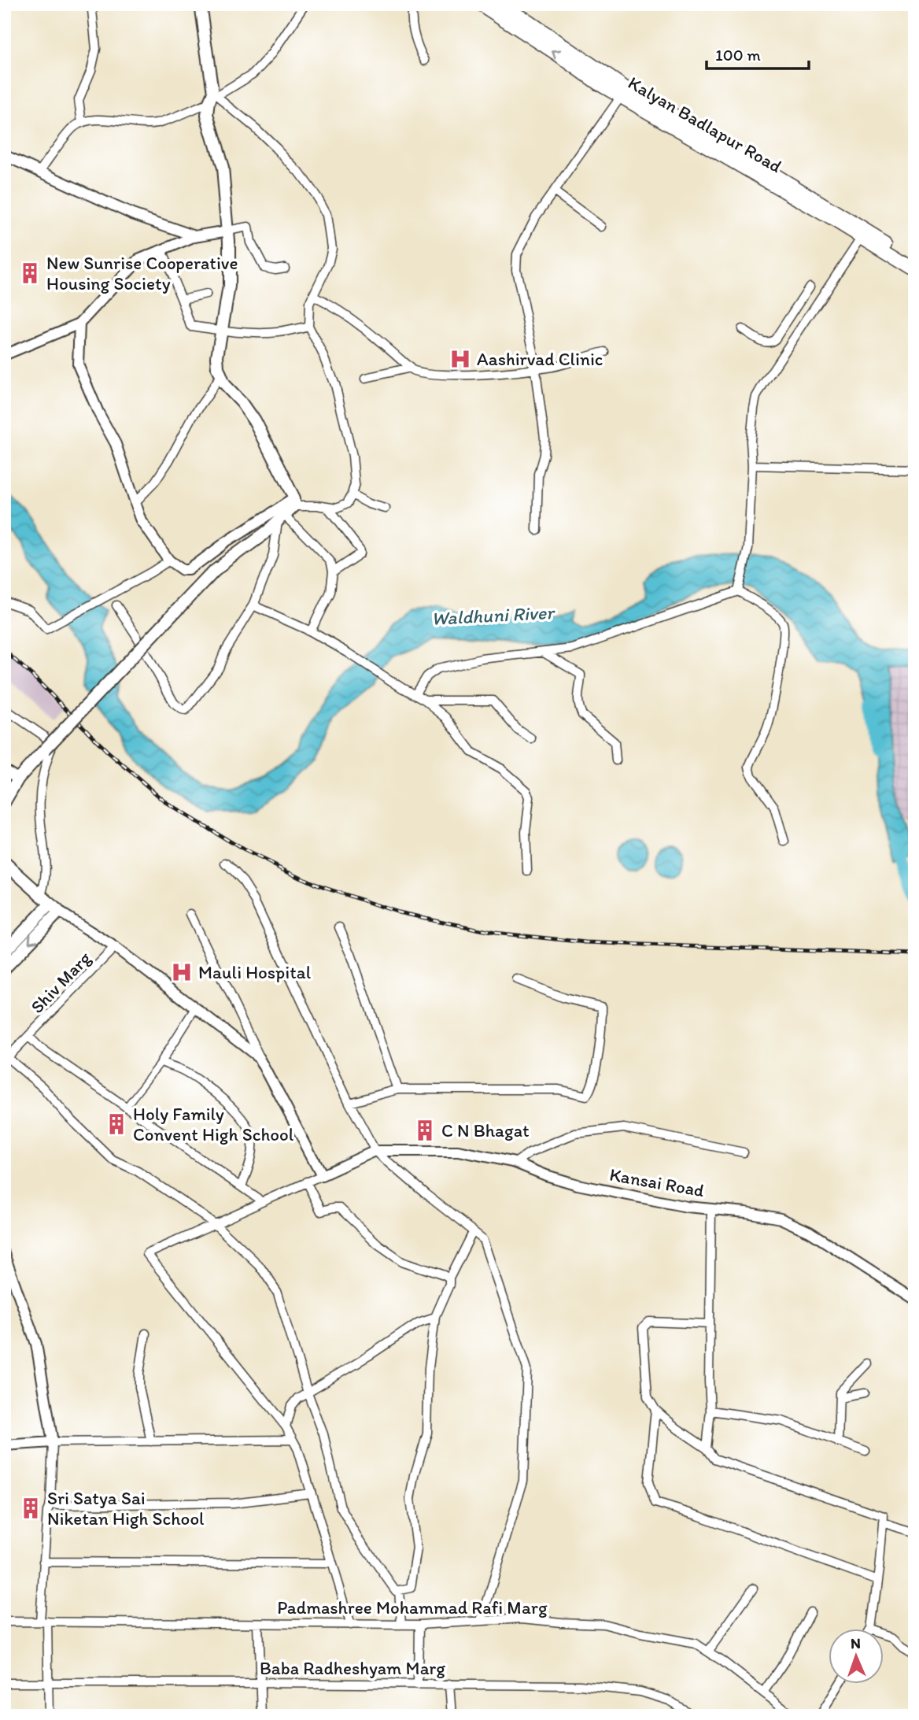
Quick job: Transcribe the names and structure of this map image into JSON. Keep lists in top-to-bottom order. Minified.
{"streets":{"main road":["Kalyan Badlapur Road"],"street":["Shiv Marg","Kansai Road","Padmashree Mohammad Rafi Marg","Baba Radheshyam Marg"]},"water":["Waldhuni River"],"places":{"building":["New Sunrise Cooperative Housing Society","Holy Family Convent High School","C N Bhagat","Sri Satya Sai Niketan High School"],"hospital":["Aashirvad Clinic","Mauli Hospital"]},"scale_bar":"100 m","north":"top"}
